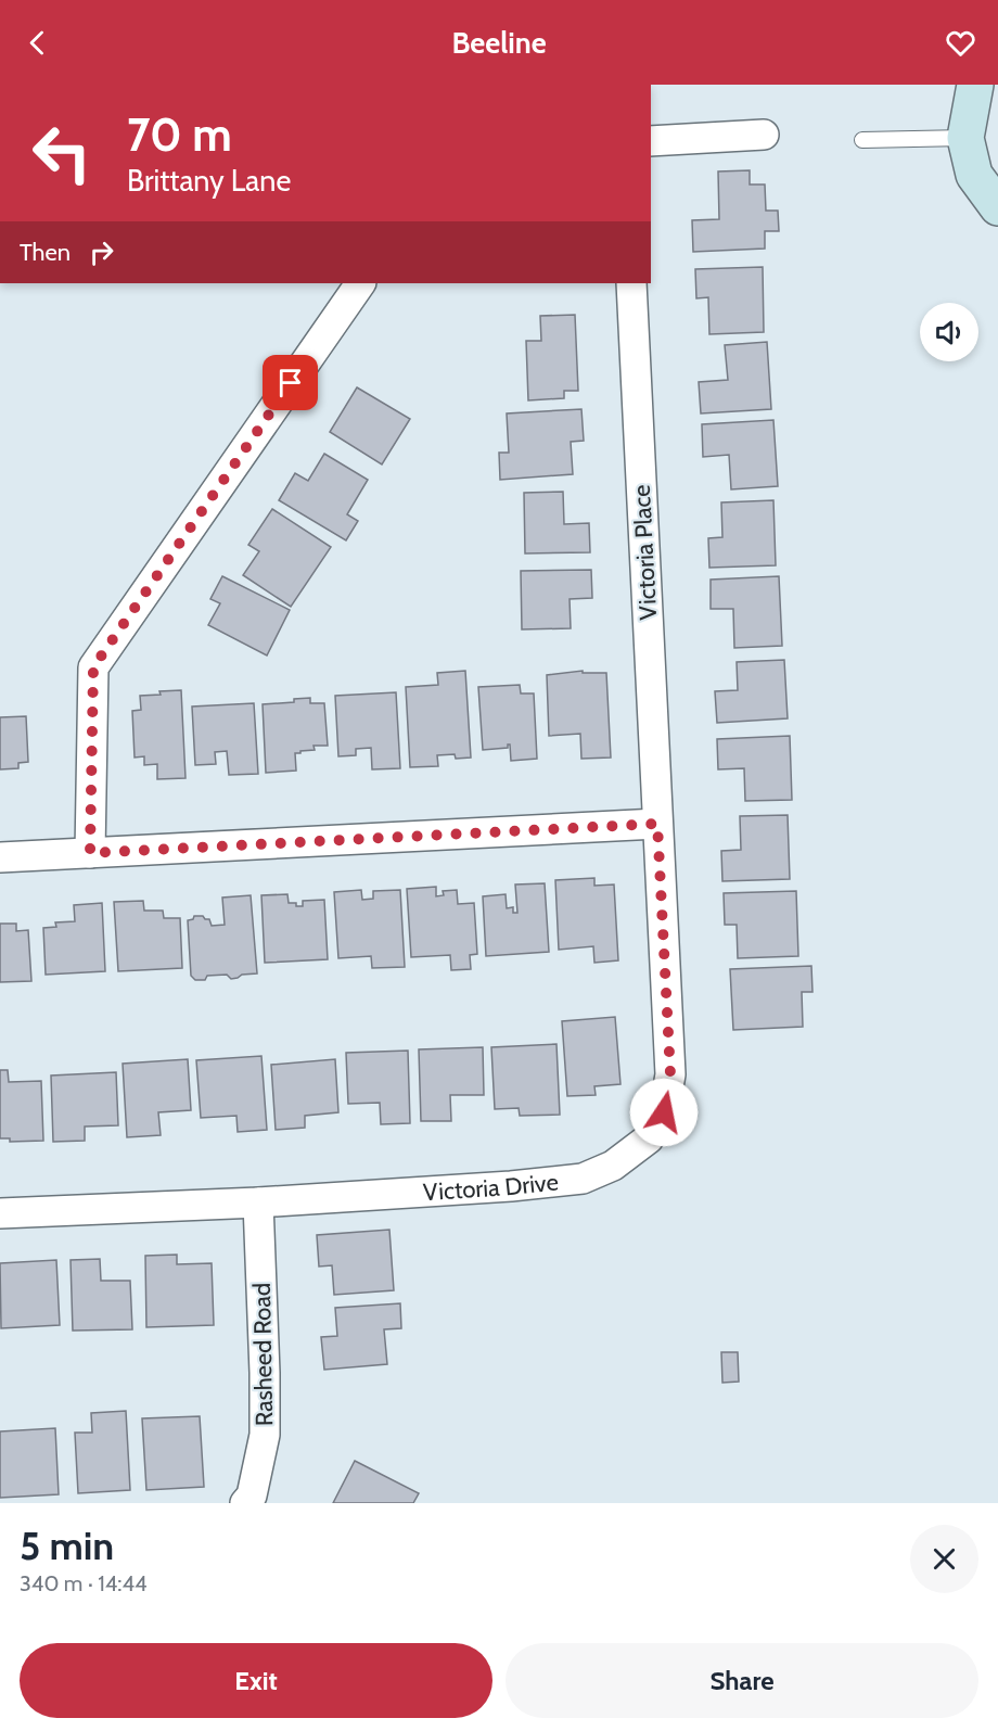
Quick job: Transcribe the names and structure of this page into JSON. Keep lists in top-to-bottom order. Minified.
{"streets":{"street":["Victoria Place","Victoria Drive","Rasheed Road"]},"crossings":[["Victoria Place","Victoria Drive"],["Victoria Drive","Rasheed Road"]],"page":{"header":"Beeline","turn":["70 m","Brittany Lane"],"then":"Then","heading":["5 min","340 m · 14:44"],"buttons":["Exit","Share"]}}
